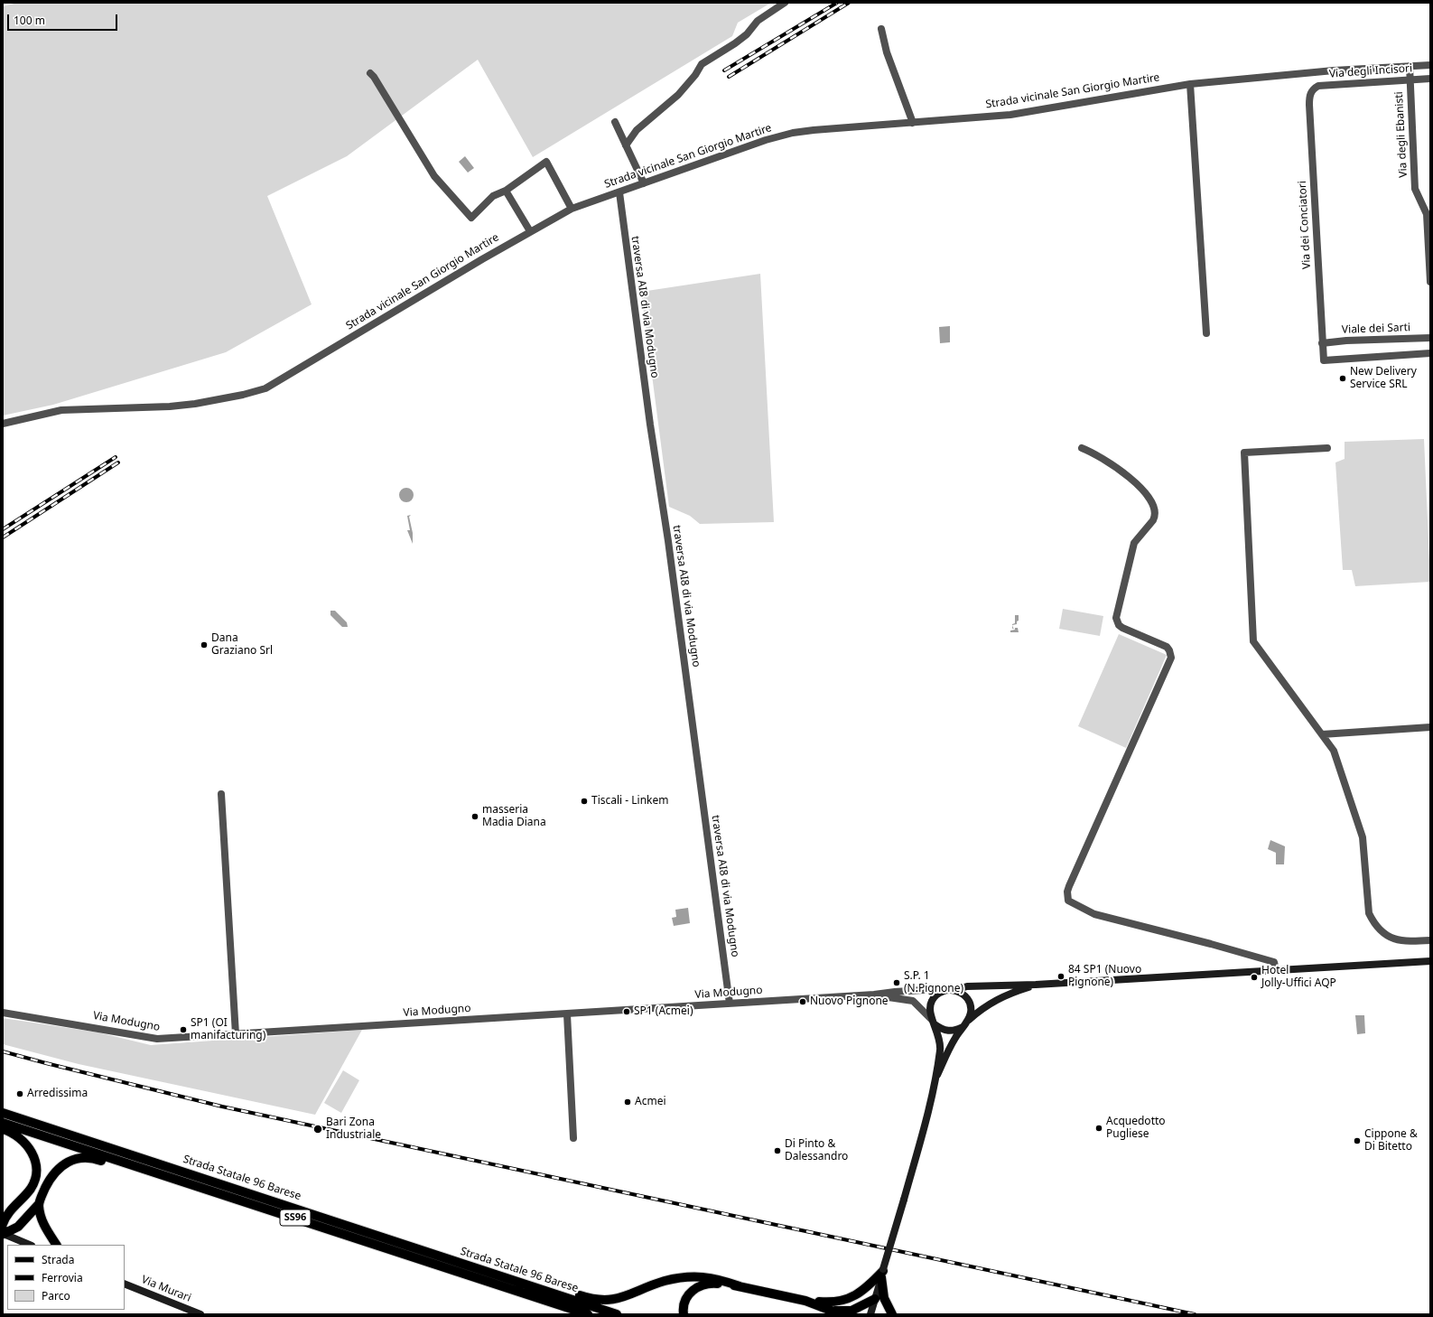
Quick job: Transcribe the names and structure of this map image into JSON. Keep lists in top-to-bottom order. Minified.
{"streets":{"main road":["Strada Statale 96 Barese","SS96"],"street":["Via degli Incisori","Strada vicinale San Giorgio Martire","Via degli Ebanisti","Via dei Conciatori","traversa AI8 di via Modugno","Viale dei Sarti","Via Modugno","Via Murari"]},"crossings":[["Via degli Incisori","Via degli Ebanisti"],["Via degli Incisori","Via dei Conciatori"],["Strada vicinale San Giorgio Martire","Via degli Ebanisti"],["Strada vicinale San Giorgio Martire","traversa AI8 di via Modugno"],["Via dei Conciatori","Viale dei Sarti"],["traversa AI8 di via Modugno","Via Modugno"]],"places":["New Delivery Service SRL","Dana Graziano Srl","Tiscali - Linkem","masseria Madia Diana","84 SP1 (Nuovo Pignone)","Hotel Jolly-Uffici AQP","S.P. 1 (N.Pignone)","Nuovo Pignone","SP1 (Acmei)","SP1 (OI manifacturing)","Arredissima","Acmei","Acquedotto Pugliese","Bari Zona Industriale","Cippone & Di Bitetto","Di Pinto & Dalessandro"],"legend":["Strada","Ferrovia","Parco"],"scale_bar":"100 m"}
